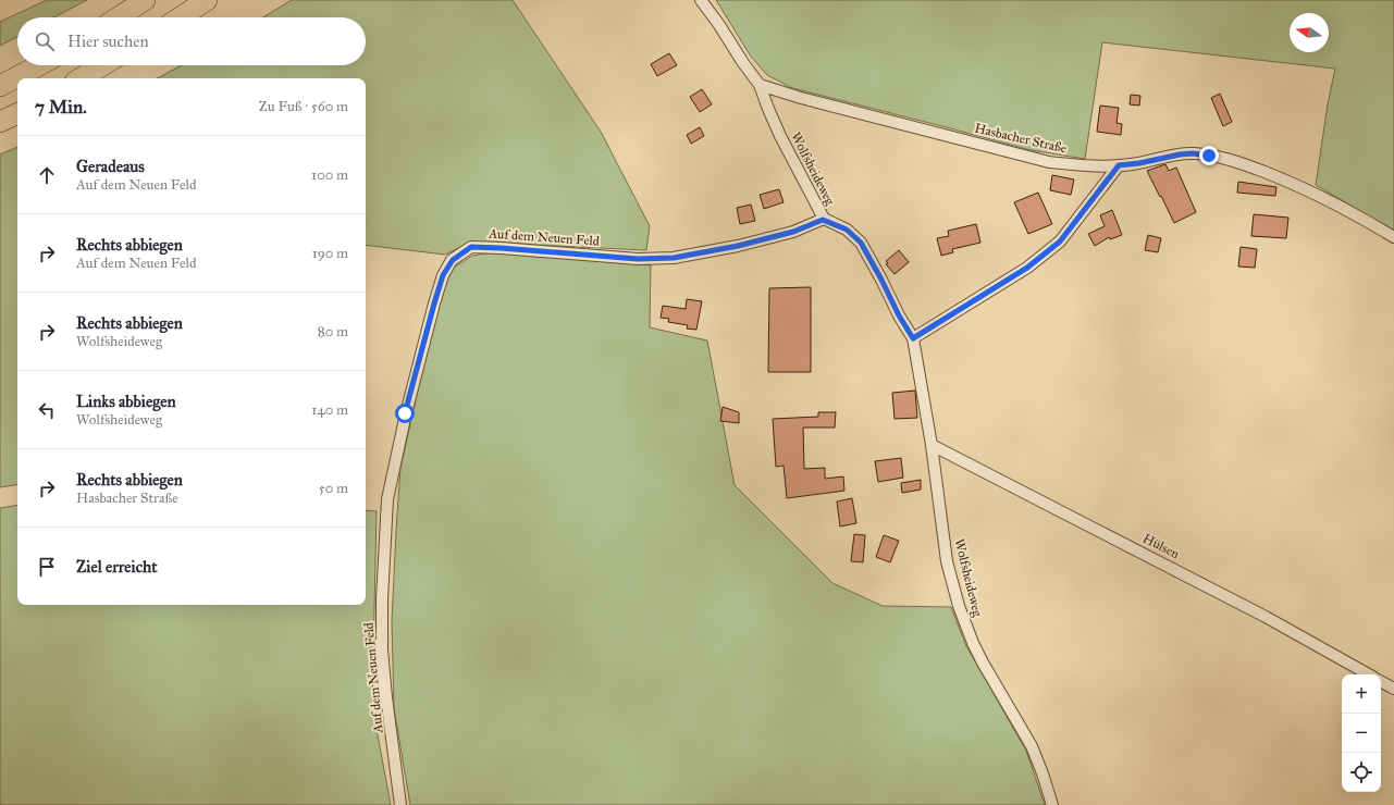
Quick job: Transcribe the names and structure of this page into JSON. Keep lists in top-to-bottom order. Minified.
{"streets":{"street":["Hasbacher Straße","Wolfsheideweg","Auf dem Neuen Feld","Hülsen"]},"crossings":[["Hasbacher Straße","Wolfsheideweg"],["Wolfsheideweg","Auf dem Neuen Feld"],["Wolfsheideweg","Hülsen"]],"north":"left","page":{"search":"Hier suchen","heading":["7 Min.","Zu Fuß · 560 m"],"list":[["Geradeaus","Auf dem Neuen Feld","100 m"],["Rechts abbiegen","Auf dem Neuen Feld","190 m"],["Rechts abbiegen","Wolfsheideweg","80 m"],["Links abbiegen","Wolfsheideweg","140 m"],["Rechts abbiegen","Hasbacher Straße","50 m"],"Ziel erreicht"],"map_buttons":["+","−"]}}
